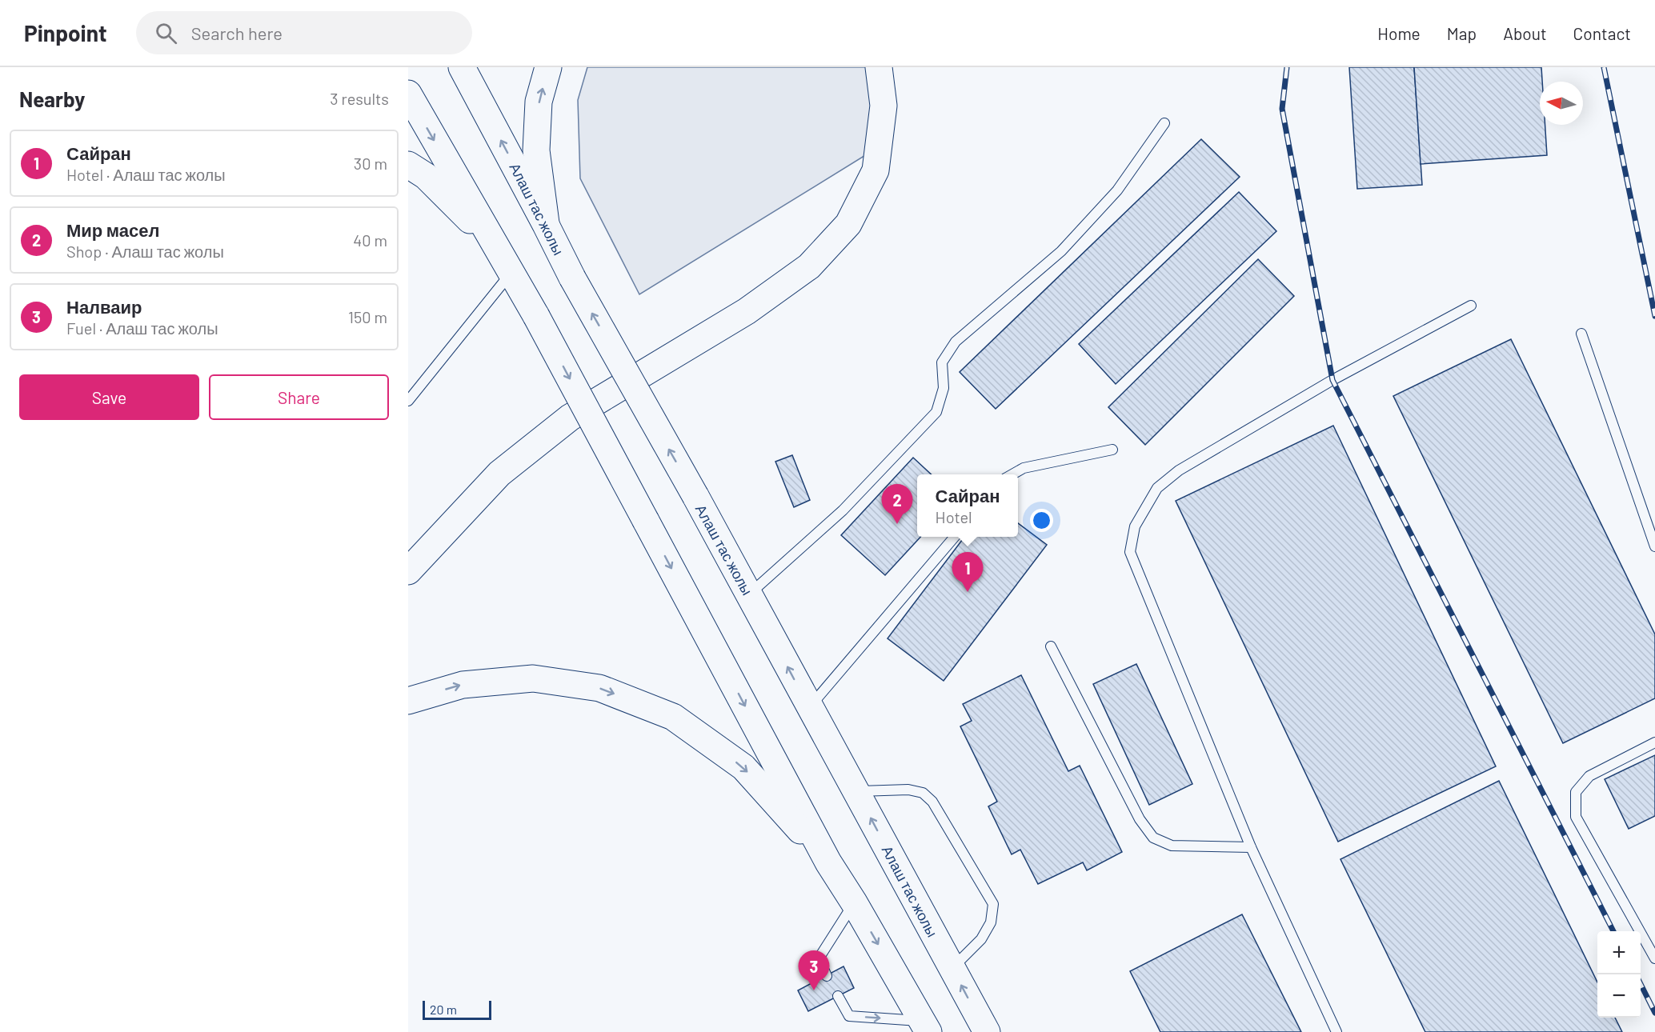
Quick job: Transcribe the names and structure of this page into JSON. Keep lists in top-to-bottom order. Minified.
{"streets":{"main road":["Алаш тас жолы"]},"scale_bar":"20 m","north":"left","page":{"header":"Pinpoint","search":"Search here","nav":["Home","Map","About","Contact"],"heading":["Nearby","3 results"],"list":[{"mark":"1","name":"Сайран","note":"Hotel · Алаш тас жолы","value":"30 m"},{"mark":"2","name":"Мир масел","note":"Shop · Алаш тас жолы","value":"40 m"},{"mark":"3","name":"Налваир","note":"Fuel · Алаш тас жолы","value":"150 m"}],"buttons":["Save","Share"],"popup":["Сайран","Hotel"],"pins":["2","1","3"],"map_buttons":["+","−"],"scale":"20 m"}}
